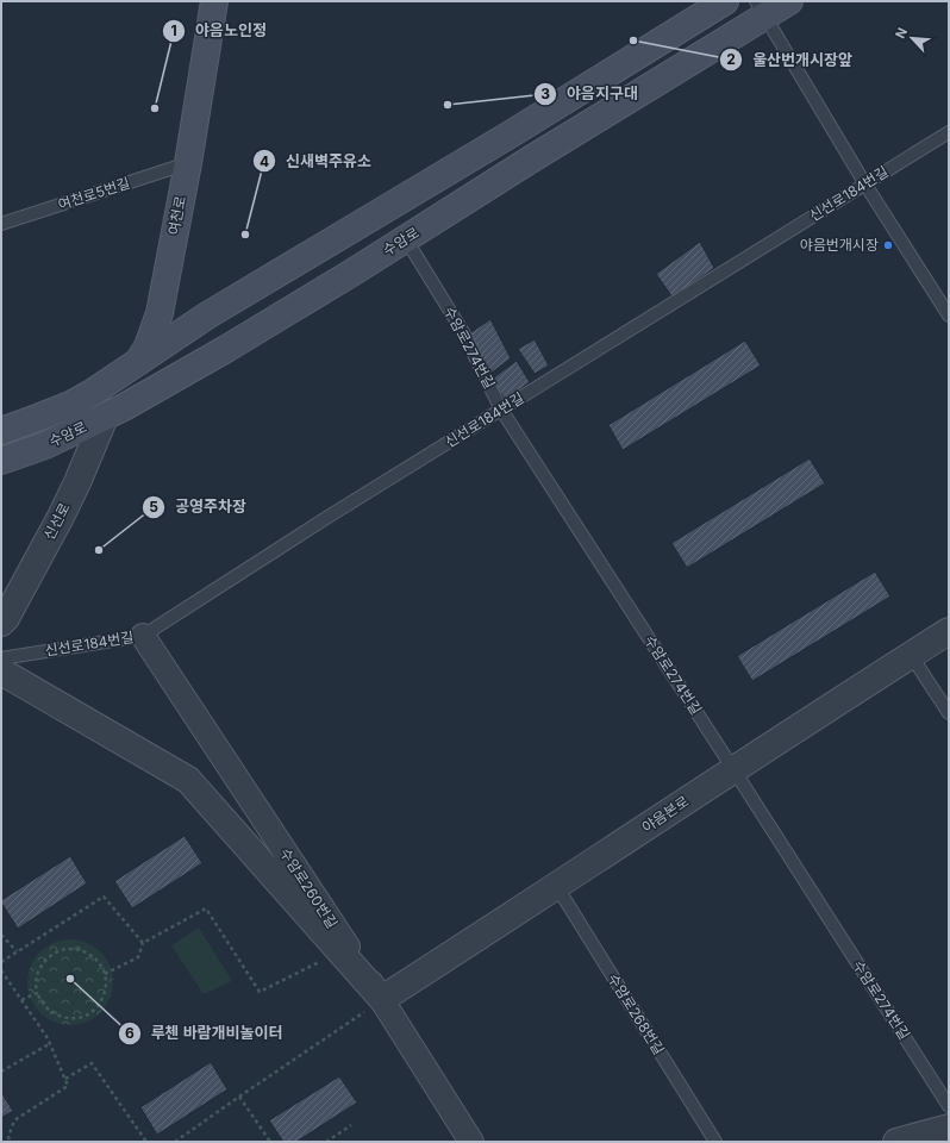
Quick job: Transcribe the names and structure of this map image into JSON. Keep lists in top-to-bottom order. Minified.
{"streets":{"main road":["여천로","수암로"],"street":["신선로","야음본로","수암로260번길"],"lane":["여천로5번길","신선로184번길","수암로274번길","수암로268번길"]},"crossings":[["여천로5번길","여천로"],["신선로184번길","수암로274번길"],["신선로184번길","수암로260번길"],["여천로","수암로"],["여천로","신선로"],["수암로","수암로274번길"],["수암로","신선로"],["수암로274번길","야음본로"],["야음본로","수암로260번길"],["야음본로","수암로268번길"]],"places":["울산번개시장앞","야음지구대","야음노인정","신새벽주유소","야음번개시장","공영주차장","루첸 바람개비놀이터"],"north":"top left"}
